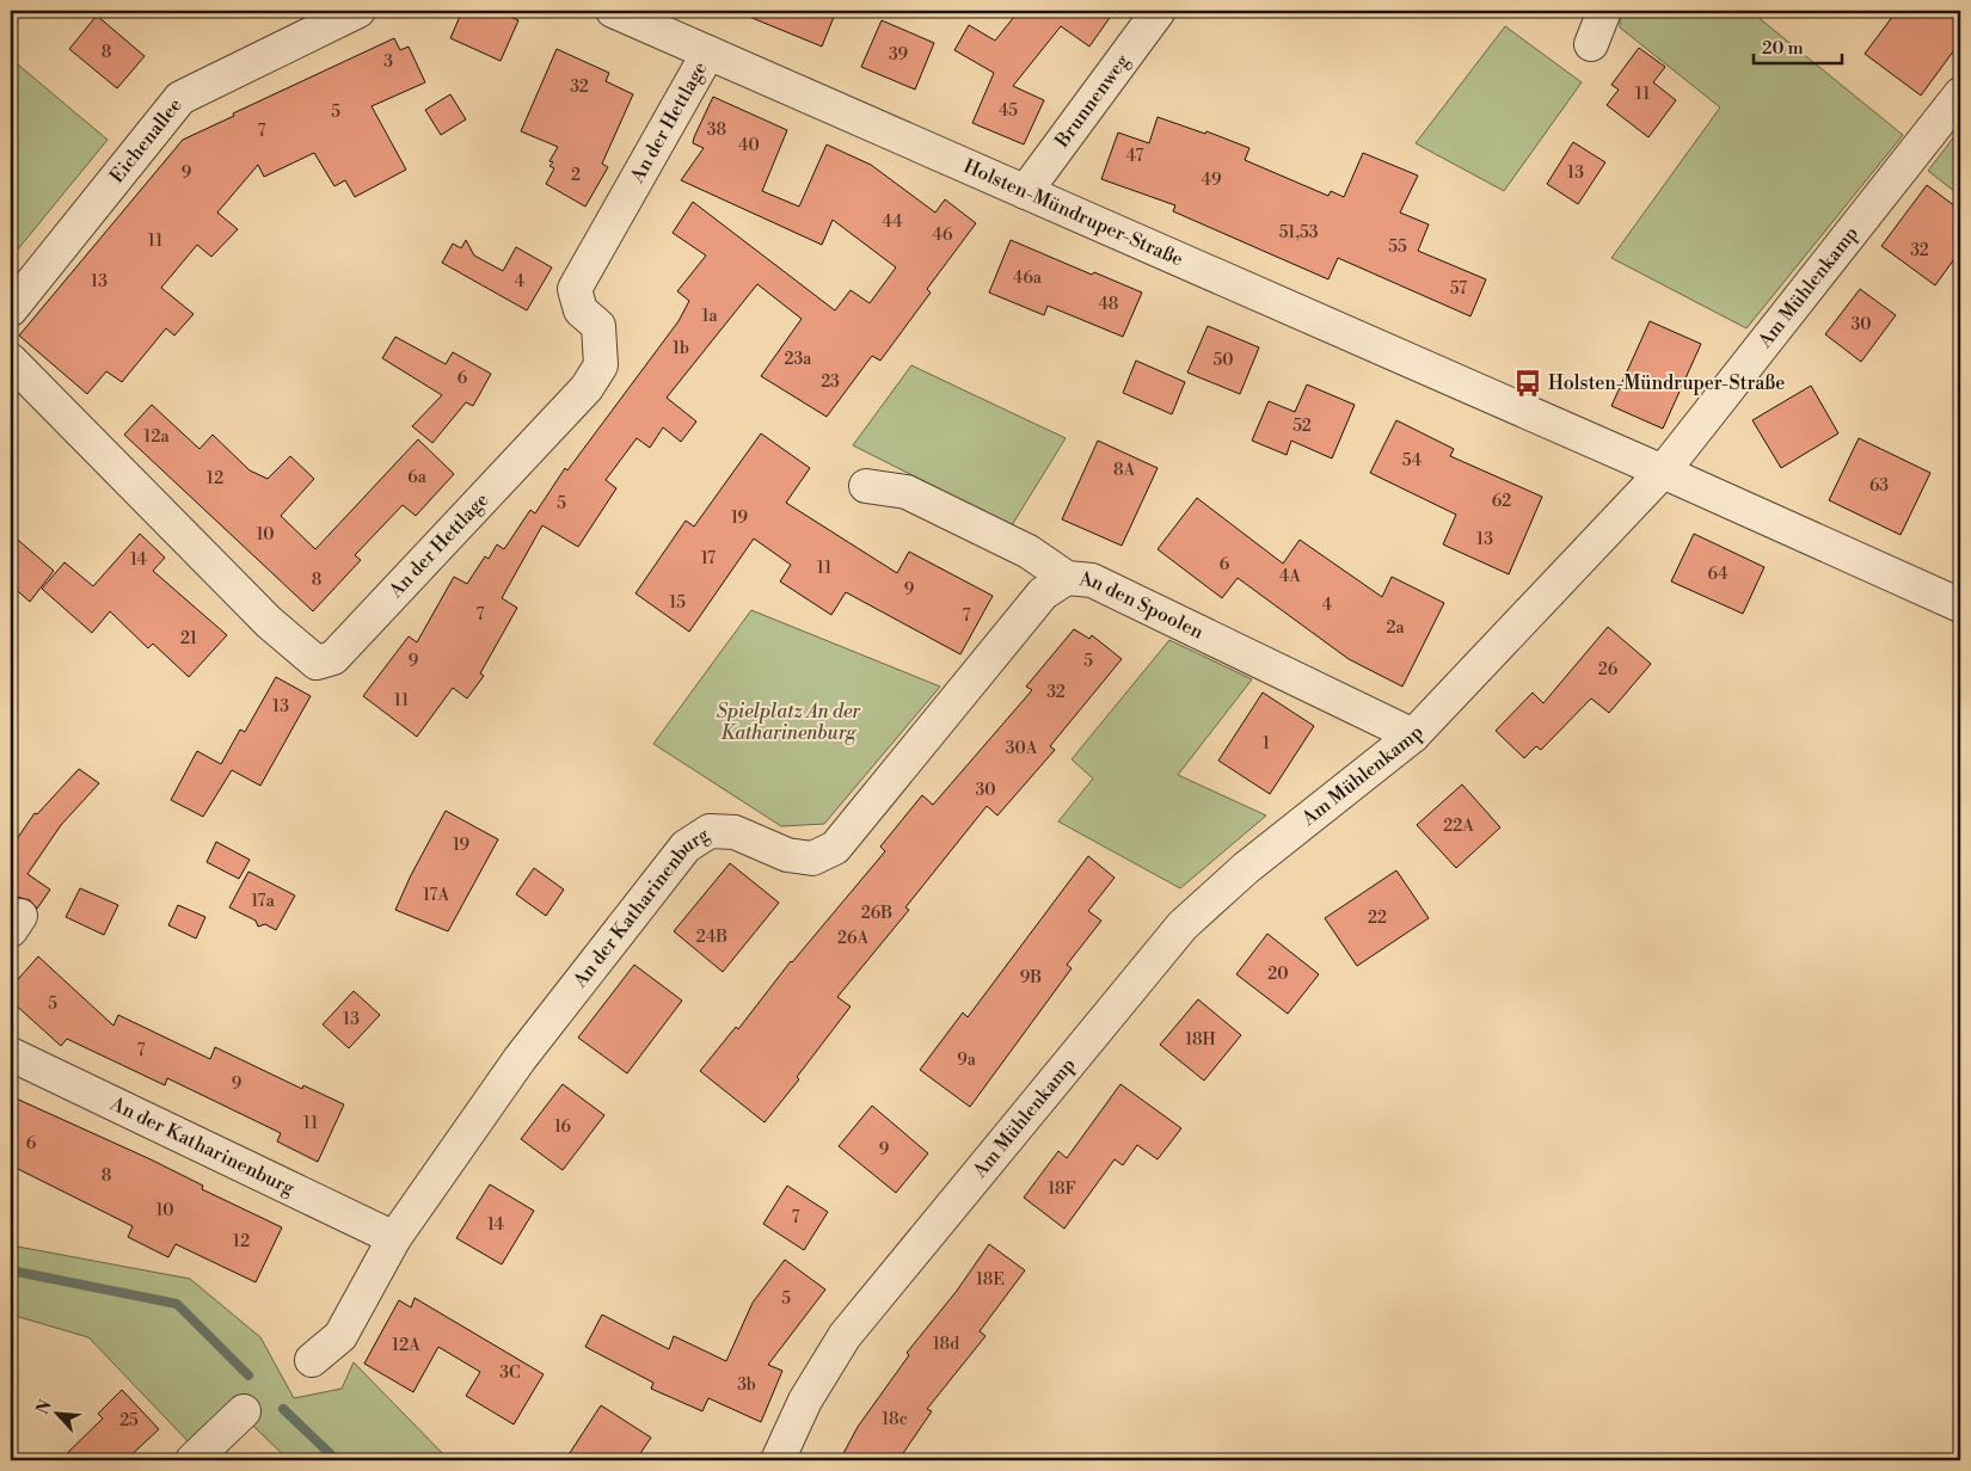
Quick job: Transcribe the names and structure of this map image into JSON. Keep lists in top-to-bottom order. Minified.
{"streets":{"street":["Brunnenweg","An der Hettlage","Eichenallee","Holsten-Mündruper-Straße","Am Mühlenkamp","An den Spoolen","An der Katharinenburg"]},"crossings":[["Brunnenweg","Holsten-Mündruper-Straße"],["An der Hettlage","Holsten-Mündruper-Straße"],["Holsten-Mündruper-Straße","Am Mühlenkamp"],["Am Mühlenkamp","An den Spoolen"],["An den Spoolen","An der Katharinenburg"]],"parks":["Spielplatz An der Katharinenburg"],"places":{"bus stop":["Holsten-Mündruper-Straße"]},"house_numbers":["8","39","3","32","11","45","5","38","7","40","47","9","13","2","49","44","51,53","46","11","55","32","46a","13","4","57","48","1a","30","1b","23a","50","6","23","52","12a","54","8A","6a","12","63","62","5","19","10","13","17","14","6","11","64","4A","8","9","15","4","7","7","2a","21","9","5","26","32","11","13","1","30A","30","22A","19","17A","17a","26B","22","24B","26A","20","9B","5","13","18H","7","9a","9","11","16","6","9","8","18F","10","7","14","12","18E","5","18d","12A","3C","3b","18c","25"],"scale_bar":"20 m","north":"top left"}
